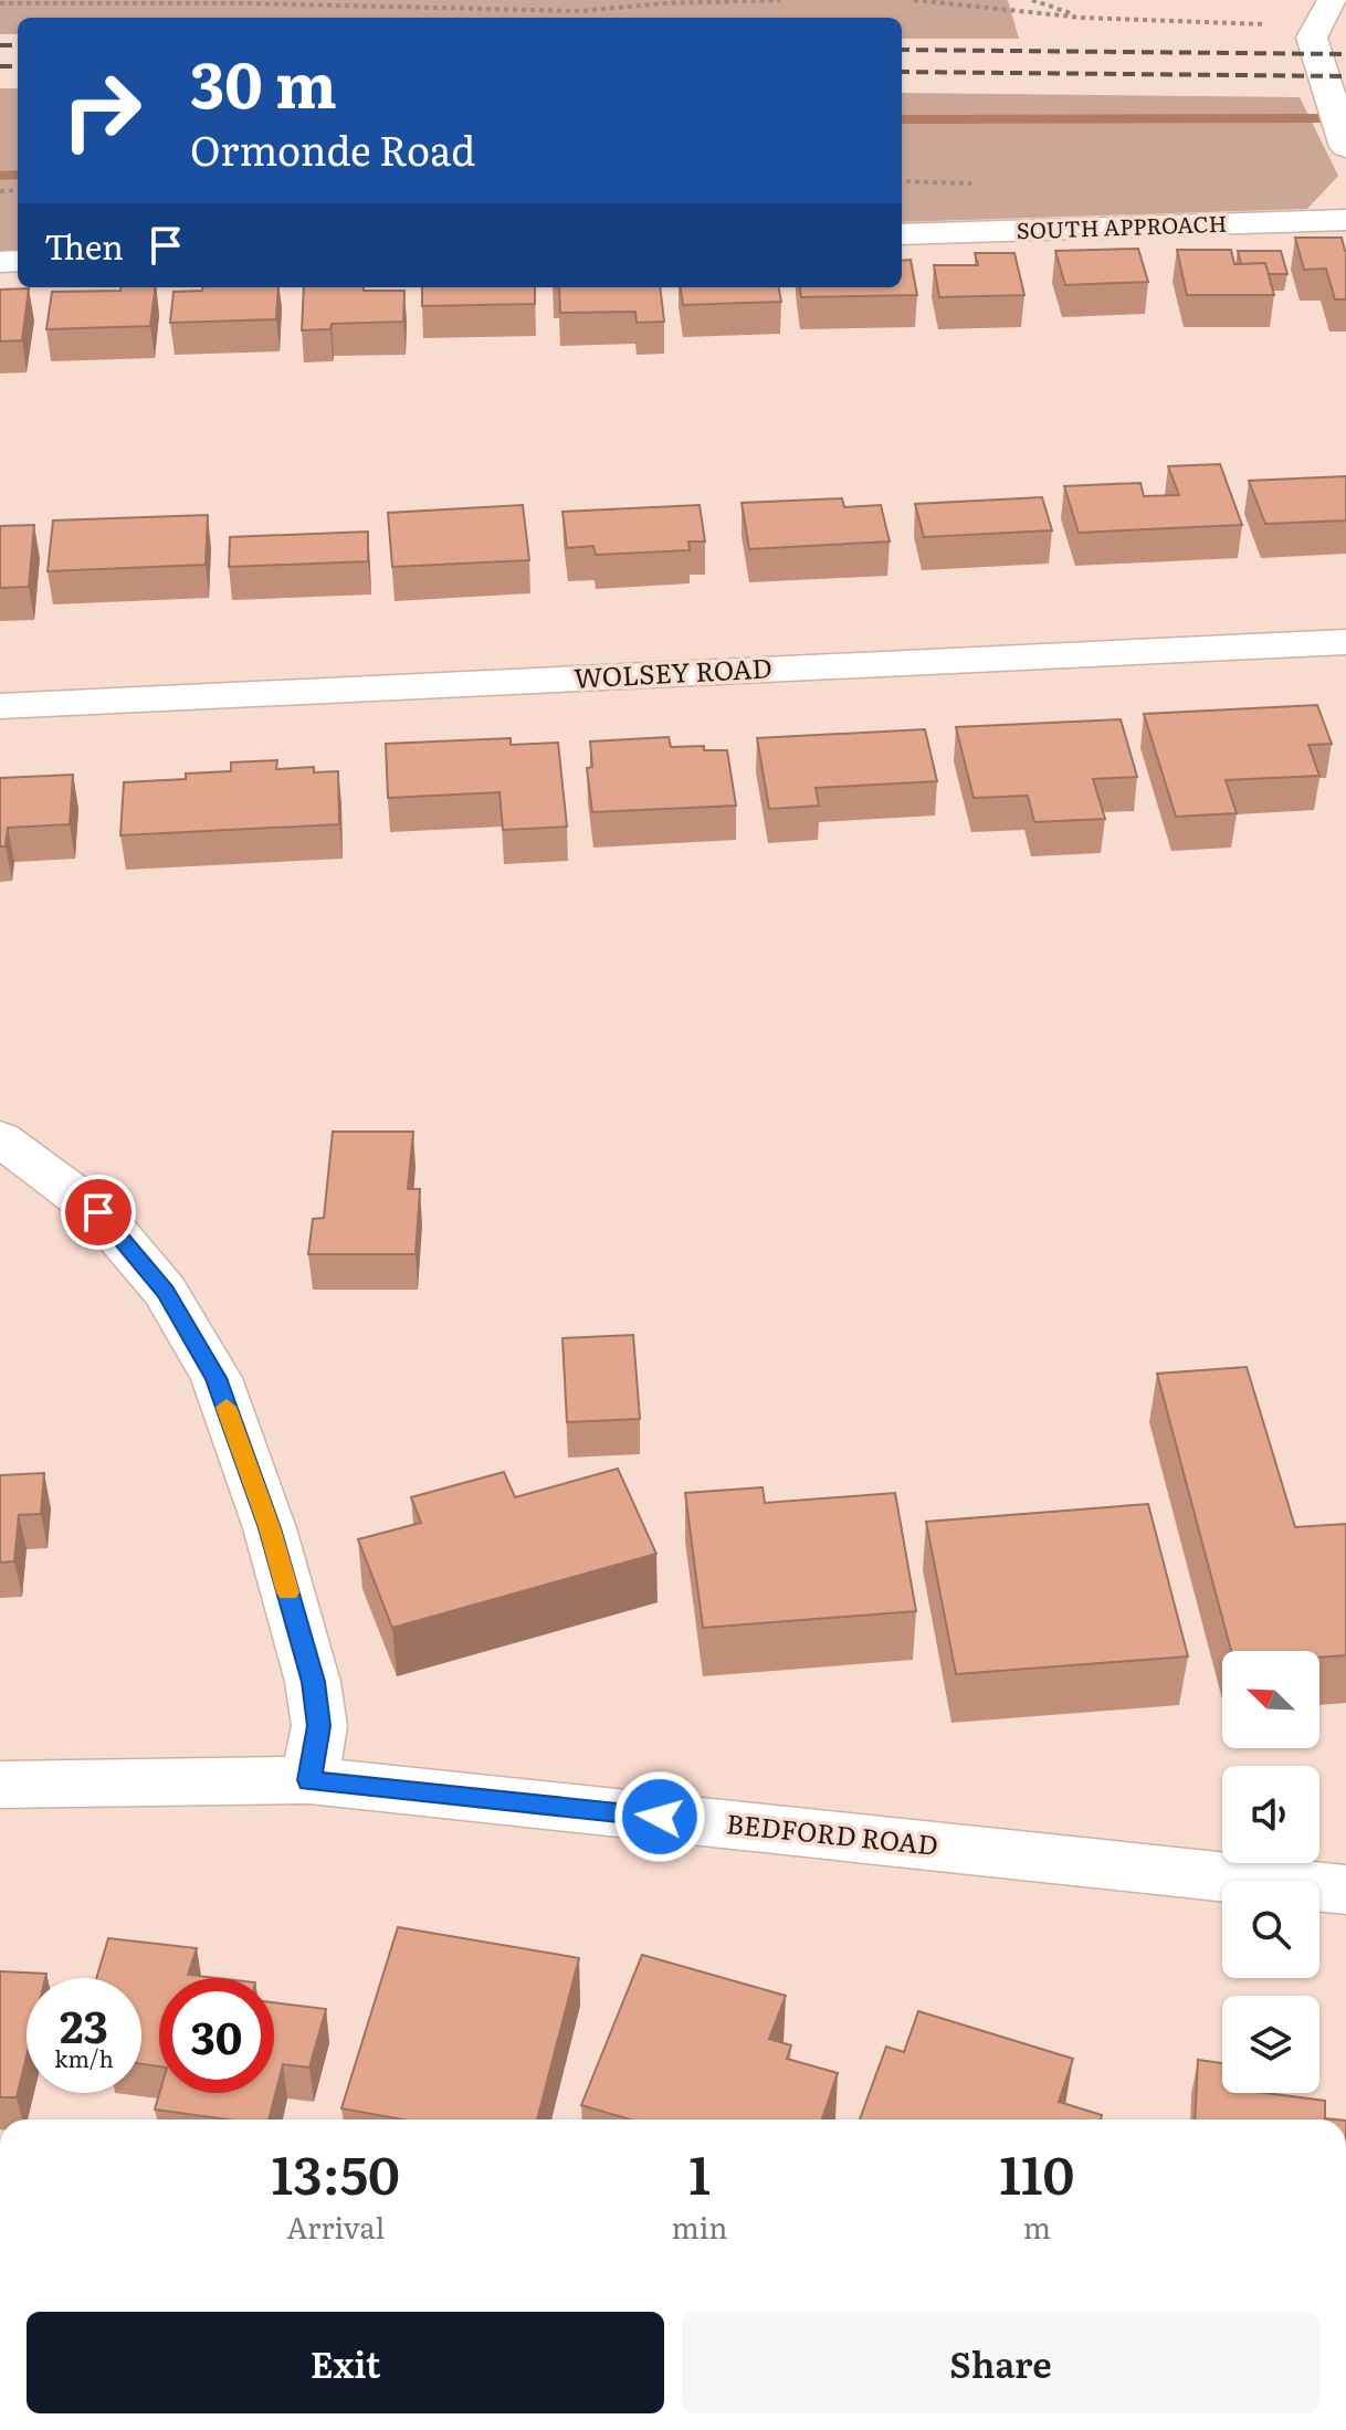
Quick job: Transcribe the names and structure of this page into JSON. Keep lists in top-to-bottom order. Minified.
{"streets":{"street":["SOUTH APPROACH","WOLSEY ROAD","BEDFORD ROAD"]},"north":"top left","page":{"turn":["30 m","Ormonde Road"],"then":"Then","speed":"23 km/h","limit":"30","eta":["13:50","Arrival","1","min","110","m"],"buttons":["Exit","Share"]}}
